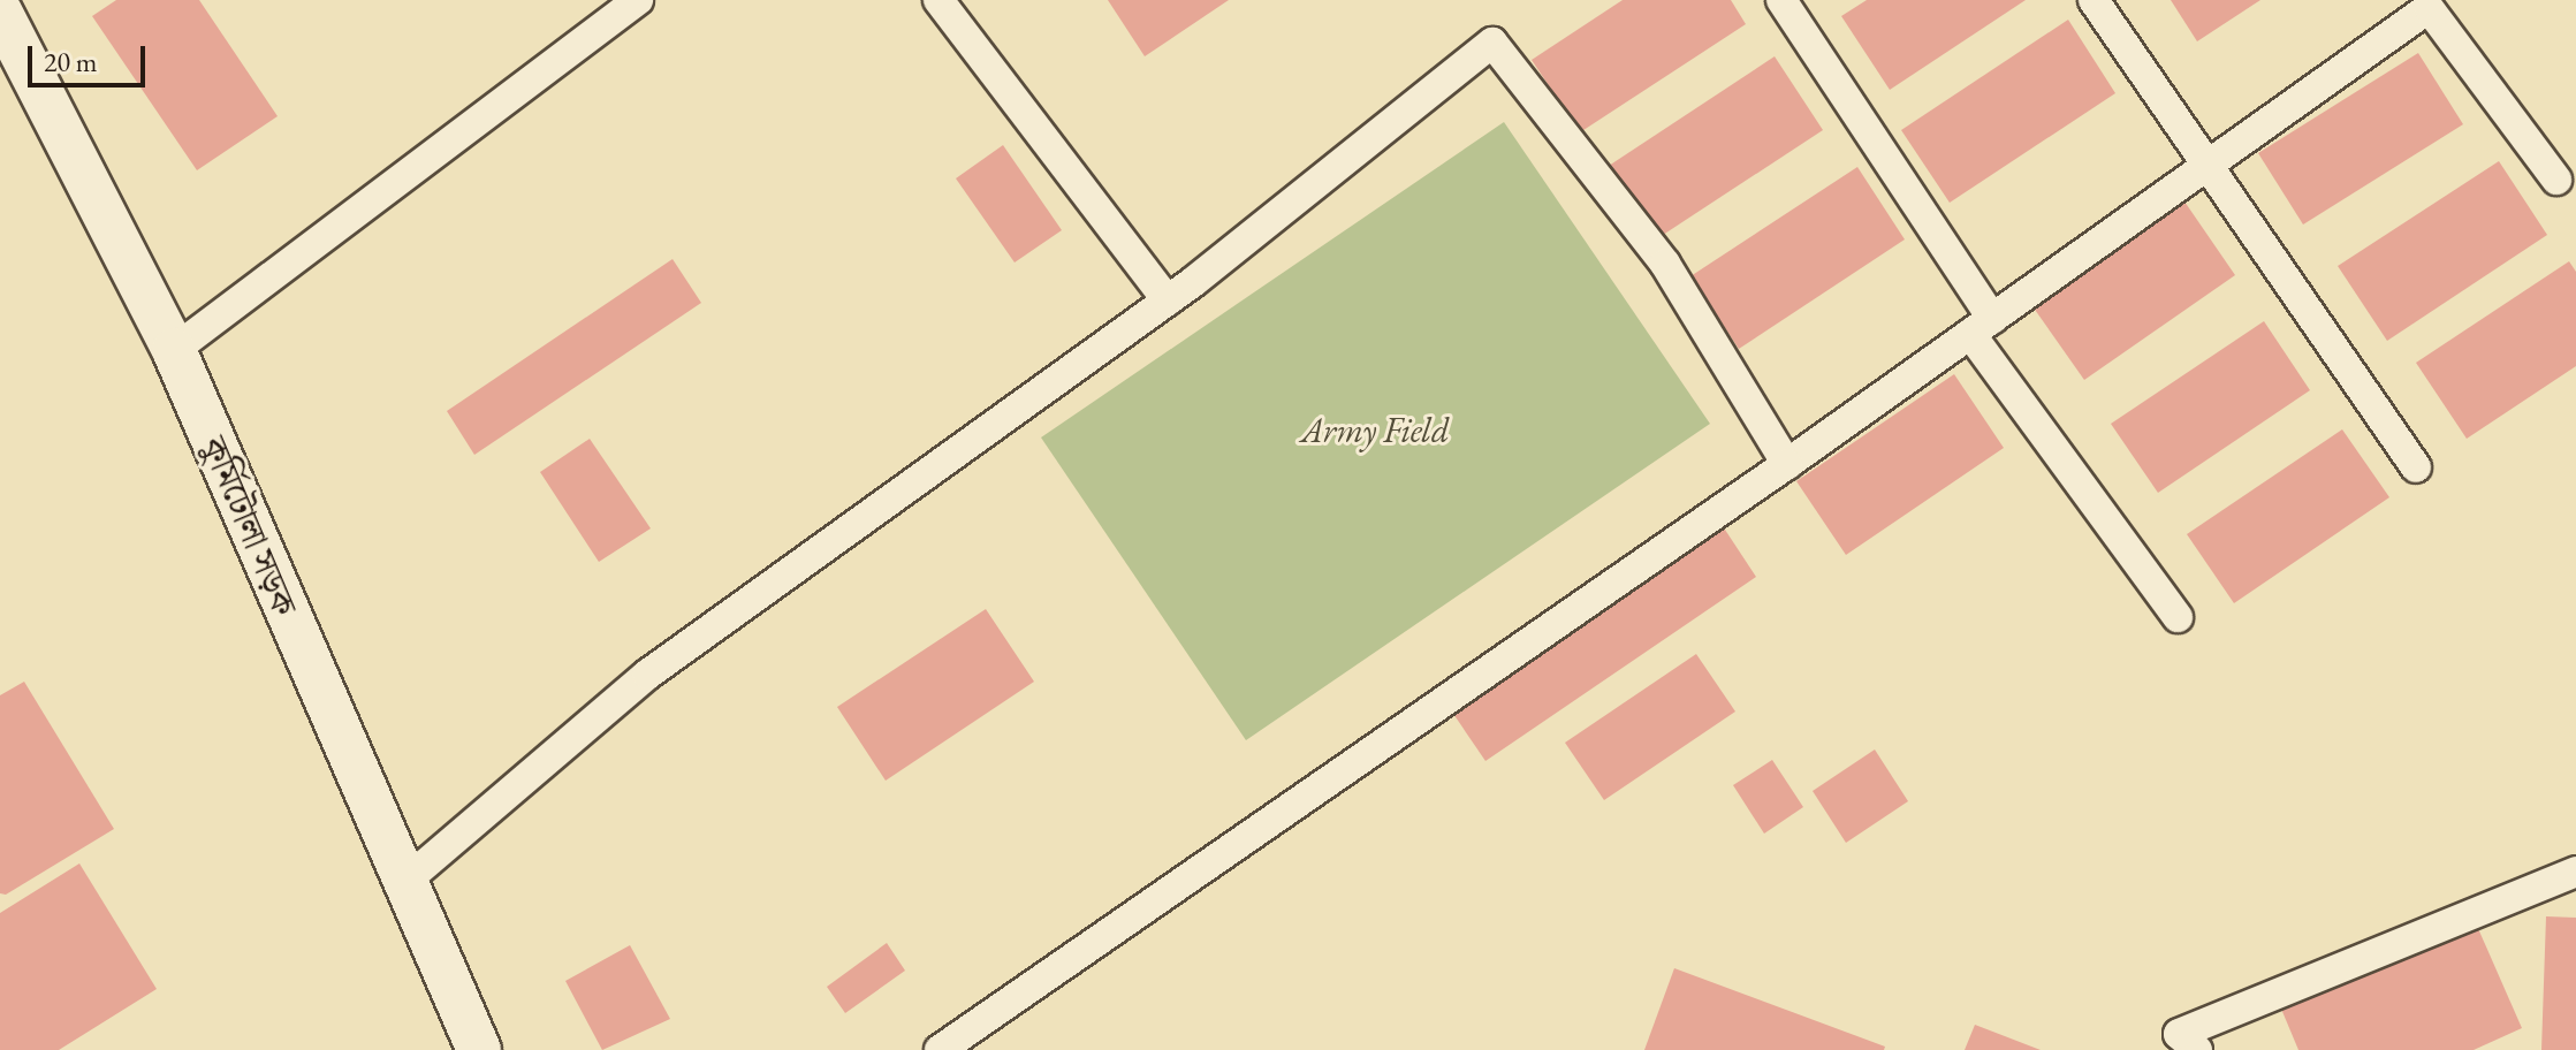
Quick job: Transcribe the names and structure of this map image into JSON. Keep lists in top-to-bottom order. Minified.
{"streets":{"street":["কুর্মিটোলা সড়ক"]},"parks":["Army Field"],"scale_bar":"20 m"}
